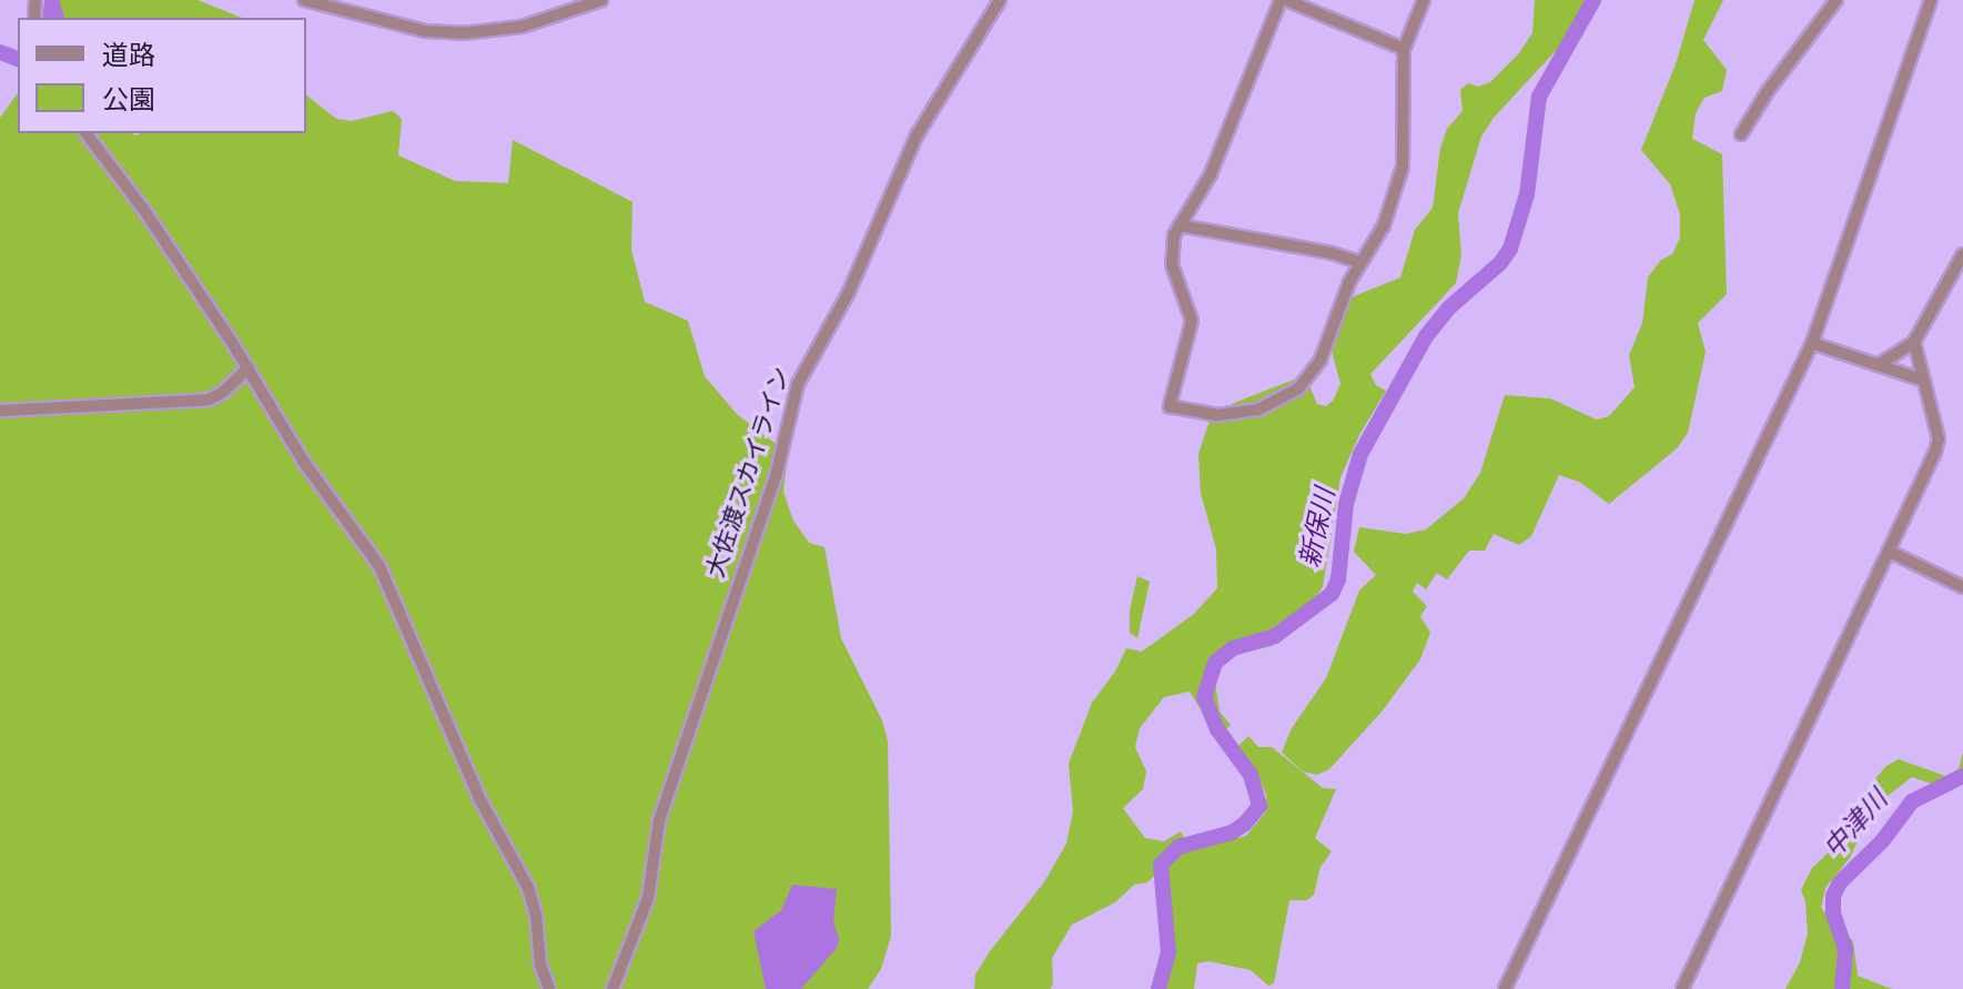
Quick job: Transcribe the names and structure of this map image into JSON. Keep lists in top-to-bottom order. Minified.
{"streets":{"street":["大佐渡スカイライン"]},"water":["新保川","中津川"],"legend":["道路","公園"]}
